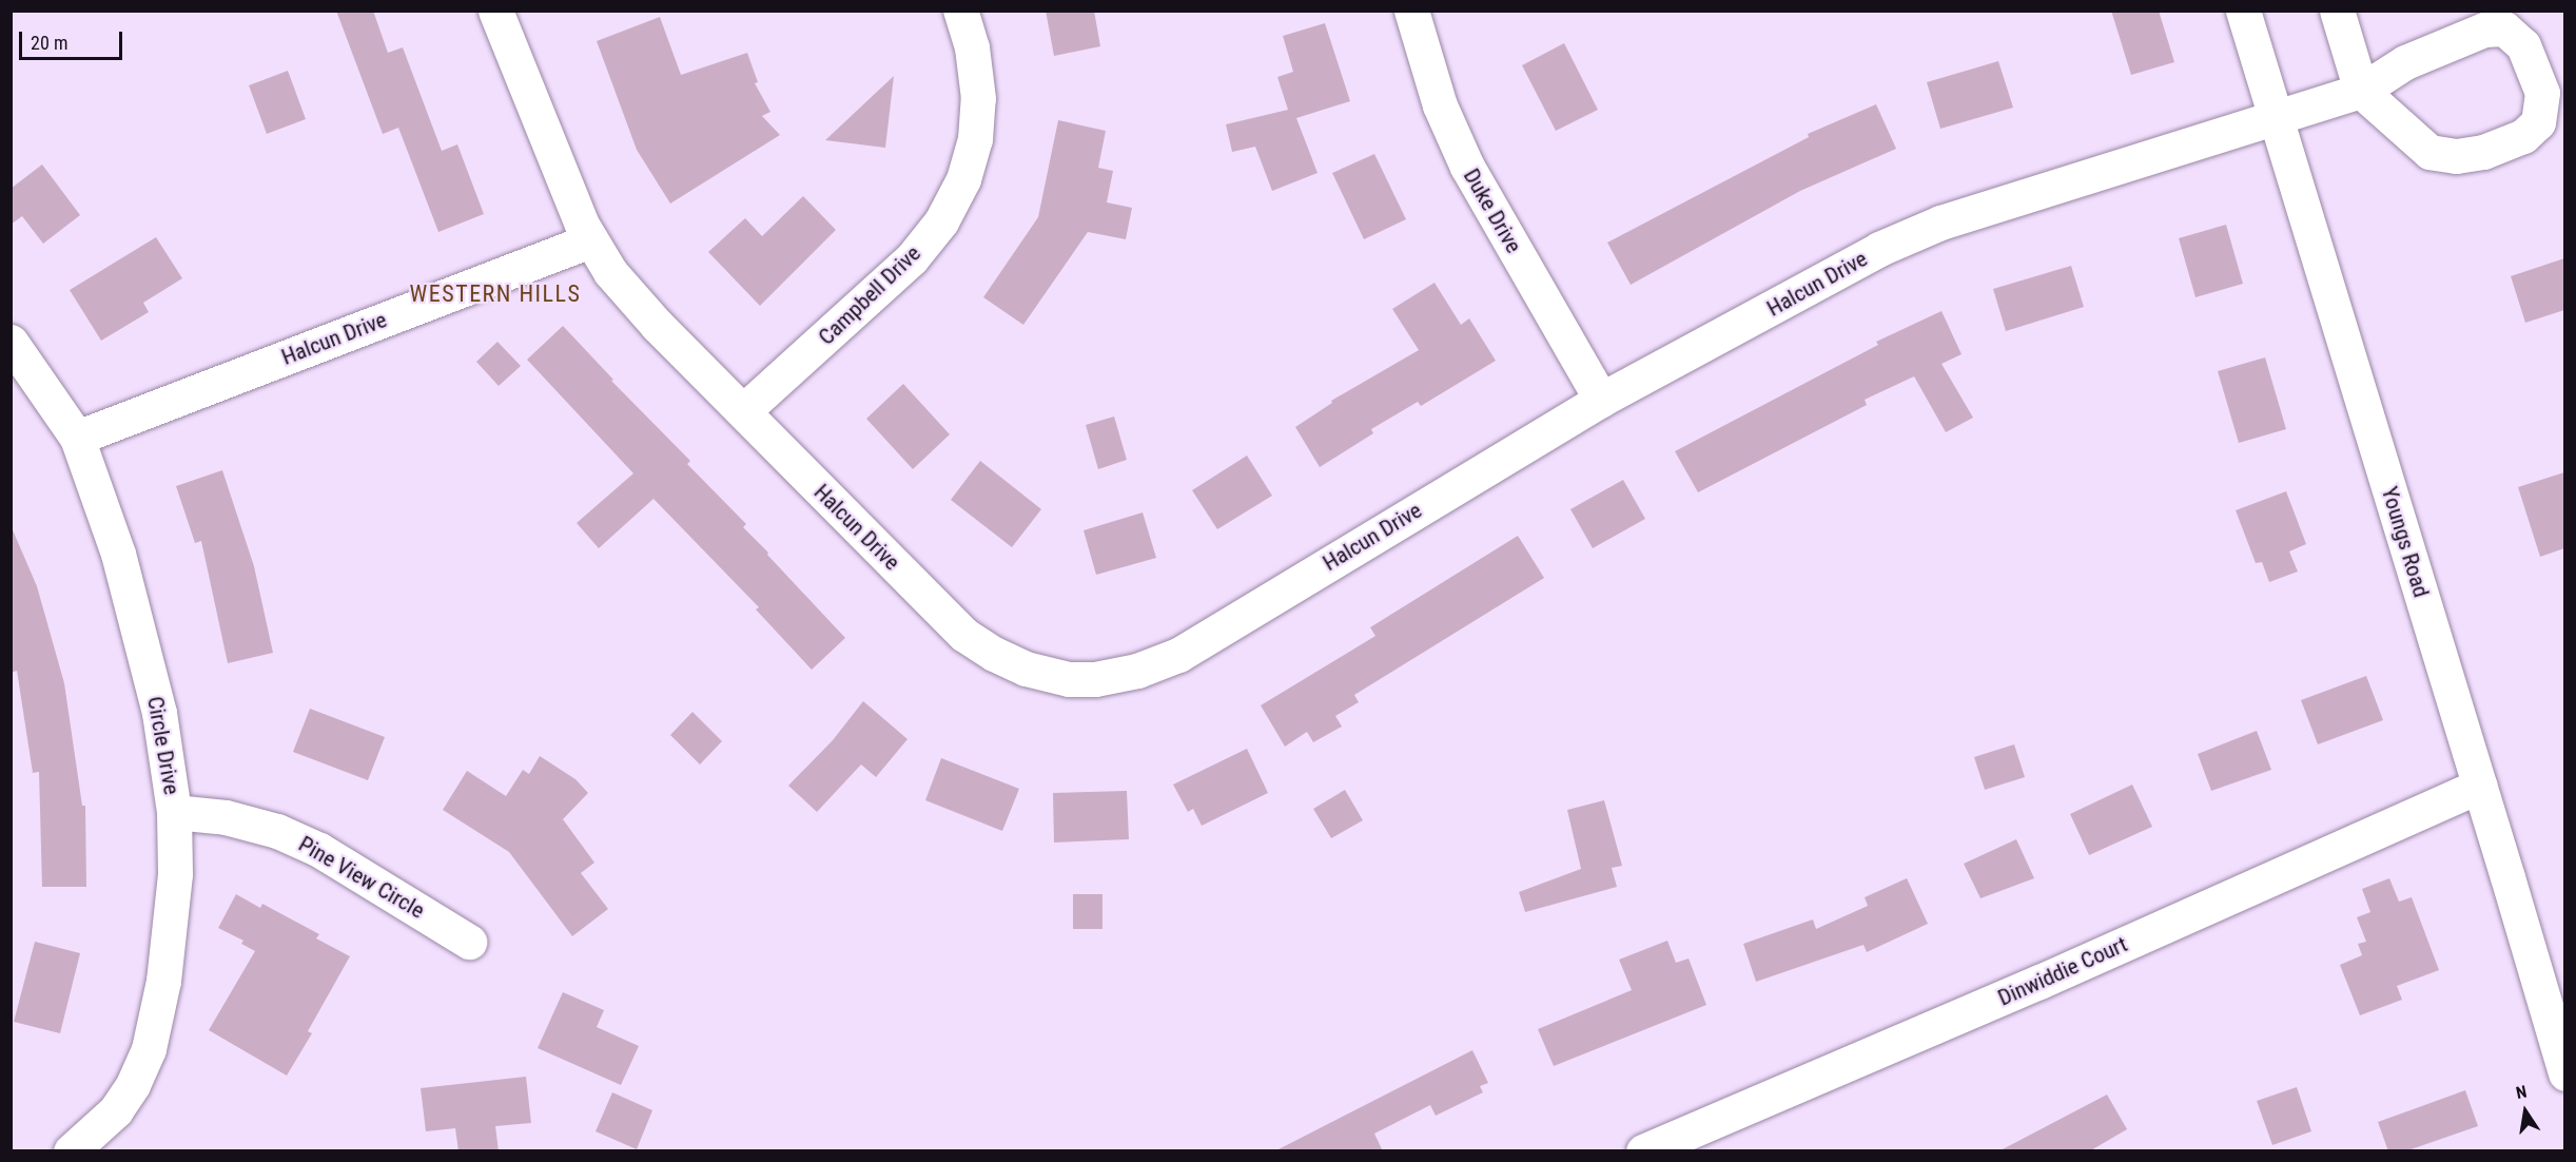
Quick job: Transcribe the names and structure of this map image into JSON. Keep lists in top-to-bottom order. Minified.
{"streets":{"street":["Duke Drive","Halcun Drive","Campbell Drive","Youngs Road","Circle Drive","Pine View Circle","Dinwiddie Court"]},"crossings":[["Duke Drive","Halcun Drive"],["Halcun Drive","Campbell Drive"],["Halcun Drive","Youngs Road"],["Halcun Drive","Circle Drive"],["Youngs Road","Dinwiddie Court"],["Circle Drive","Pine View Circle"]],"districts":["WESTERN HILLS"],"scale_bar":"20 m","north":"top"}
